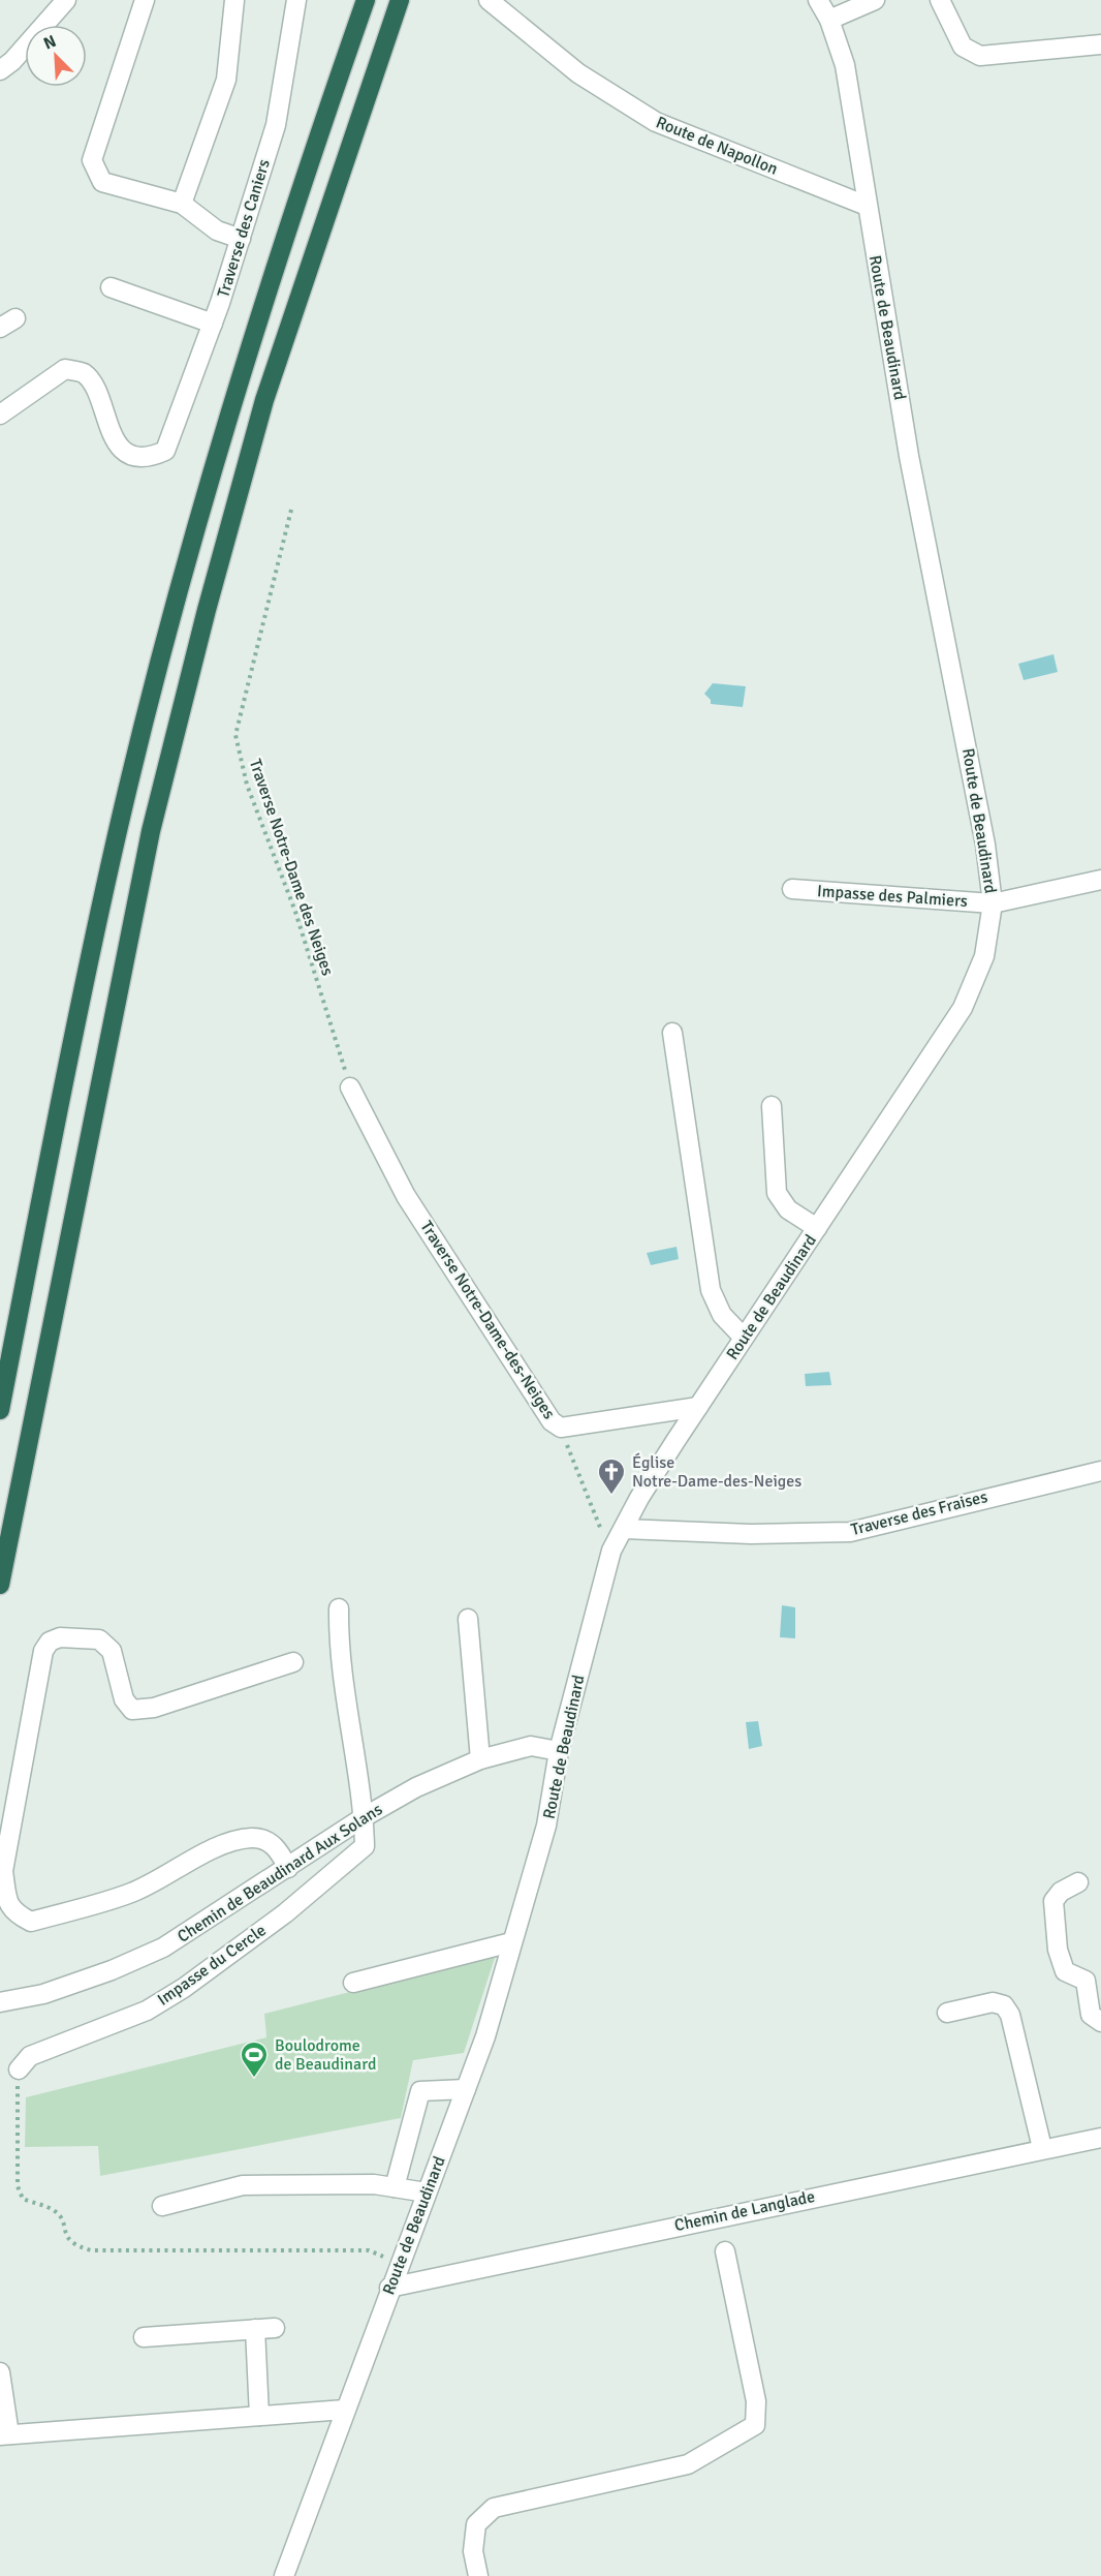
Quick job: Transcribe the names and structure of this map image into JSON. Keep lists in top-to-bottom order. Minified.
{"streets":{"street":["Route de Napollon","Traverse des Caniers","Route de Beaudinard","Impasse des Palmiers","Traverse Notre-Dame-des-Neiges","Traverse des Fraises","Chemin de Beaudinard Aux Solans","Impasse du Cercle","Chemin de Langlade"],"path":["Traverse Notre-Dame des Neiges"]},"crossings":[["Route de Napollon","Route de Beaudinard"],["Route de Beaudinard","Impasse des Palmiers"],["Route de Beaudinard","Traverse Notre-Dame-des-Neiges"],["Route de Beaudinard","Traverse des Fraises"],["Route de Beaudinard","Chemin de Beaudinard Aux Solans"],["Route de Beaudinard","Chemin de Langlade"],["Traverse Notre-Dame des Neiges","Traverse Notre-Dame-des-Neiges"],["Chemin de Beaudinard Aux Solans","Impasse du Cercle"]],"places":{"church":["Église Notre-Dame-des-Neiges"],"sports":["Boulodrome de Beaudinard"]},"north":"top left"}
